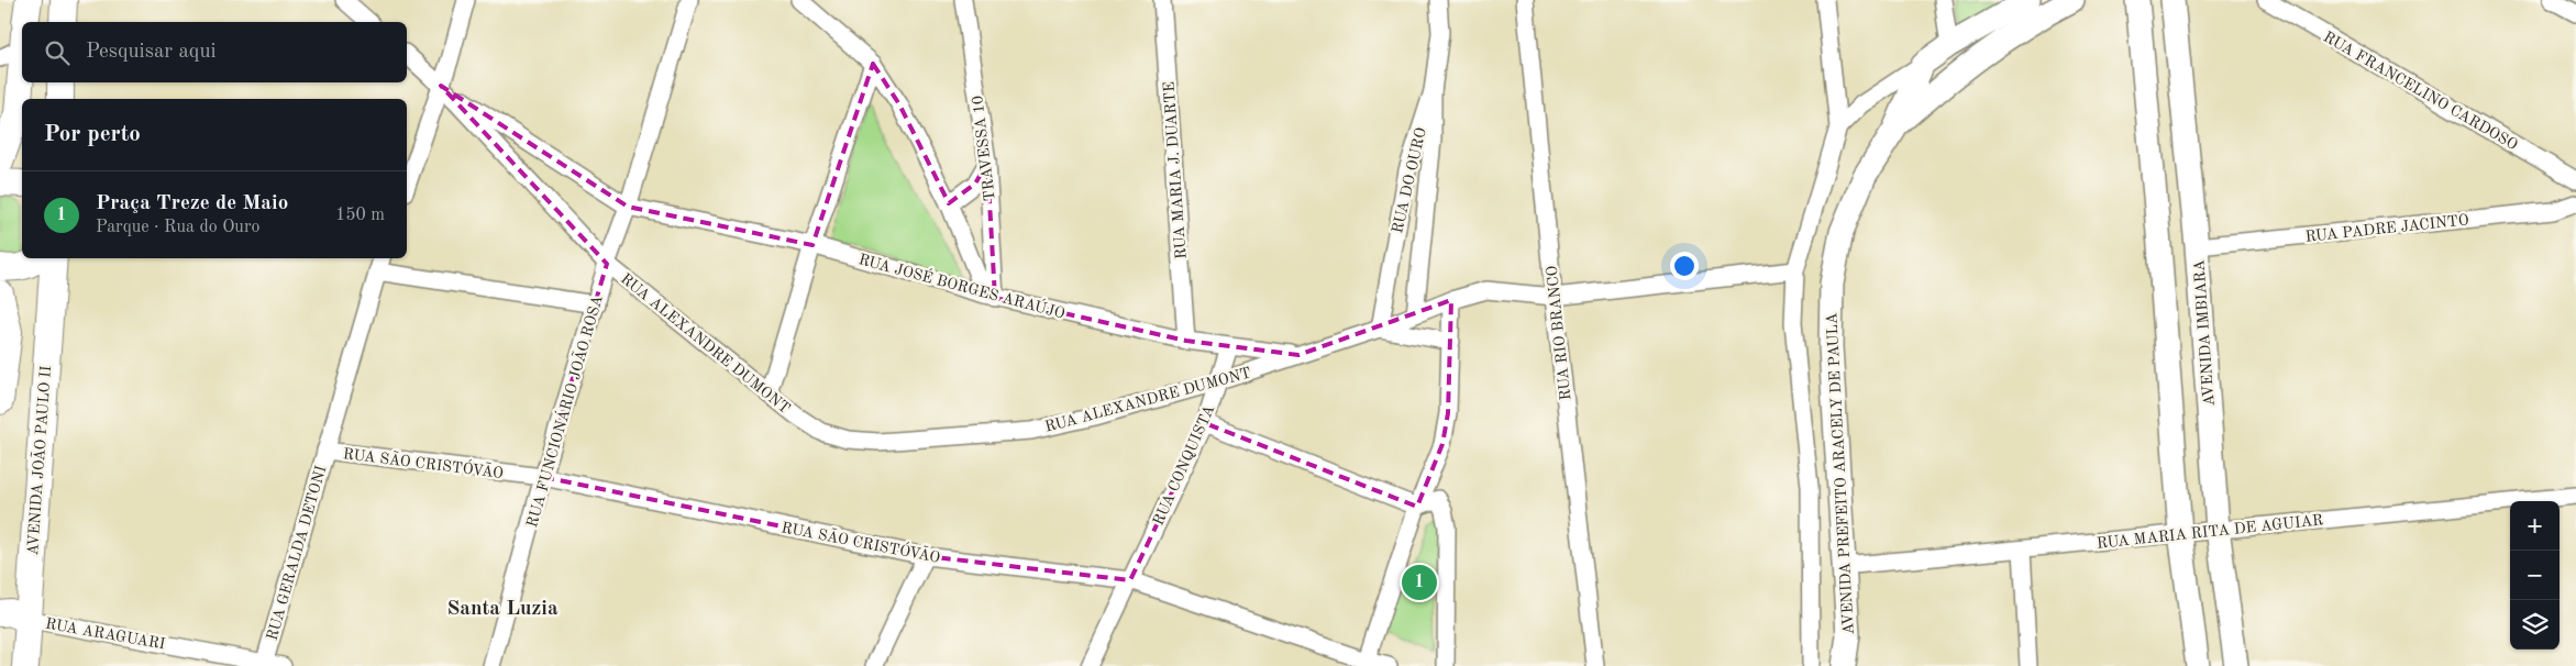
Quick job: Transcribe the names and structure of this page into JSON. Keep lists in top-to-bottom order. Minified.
{"streets":{"main road":["AVENIDA IMBIARA","AVENIDA JOÃO PAULO II","AVENIDA PREFEITO ARACELY DE PAULA"],"street":["RUA FRANCELINO CARDOSO","TRAVESSA 10","RUA MARIA J. DUARTE","RUA DO OURO","RUA PADRE JACINTO","RUA JOSÉ BORGES ARAÚJO","RUA RIO BRANCO","RUA ALEXANDRE DUMONT","RUA FUNCIONÁRIO JOÃO ROSA","RUA SÃO CRISTÓVÃO","RUA CONQUISTA","RUA MARIA RITA DE AGUIAR","RUA GERALDA DETONI","RUA ARAGUARI"]},"crossings":[["TRAVESSA 10","RUA JOSÉ BORGES ARAÚJO"],["RUA MARIA J. DUARTE","RUA JOSÉ BORGES ARAÚJO"],["RUA DO OURO","RUA ALEXANDRE DUMONT"],["RUA PADRE JACINTO","AVENIDA IMBIARA"],["RUA JOSÉ BORGES ARAÚJO","RUA ALEXANDRE DUMONT"],["RUA JOSÉ BORGES ARAÚJO","RUA FUNCIONÁRIO JOÃO ROSA"],["RUA JOSÉ BORGES ARAÚJO","RUA CONQUISTA"],["RUA RIO BRANCO","RUA ALEXANDRE DUMONT"],["AVENIDA IMBIARA","RUA MARIA RITA DE AGUIAR"],["RUA ALEXANDRE DUMONT","RUA FUNCIONÁRIO JOÃO ROSA"],["RUA ALEXANDRE DUMONT","RUA CONQUISTA"],["RUA ALEXANDRE DUMONT","AVENIDA PREFEITO ARACELY DE PAULA"],["RUA FUNCIONÁRIO JOÃO ROSA","RUA SÃO CRISTÓVÃO"],["AVENIDA JOÃO PAULO II","RUA ARAGUARI"],["RUA SÃO CRISTÓVÃO","RUA CONQUISTA"],["RUA SÃO CRISTÓVÃO","RUA GERALDA DETONI"],["AVENIDA PREFEITO ARACELY DE PAULA","RUA MARIA RITA DE AGUIAR"],["RUA GERALDA DETONI","RUA ARAGUARI"]],"districts":["Santa Luzia"],"page":{"search":"Pesquisar aqui","heading":"Por perto","list":[{"mark":"1","name":"Praça Treze de Maio","note":"Parque · Rua do Ouro","value":"150 m"}],"map_buttons":["+","−"],"pins":"1"}}
